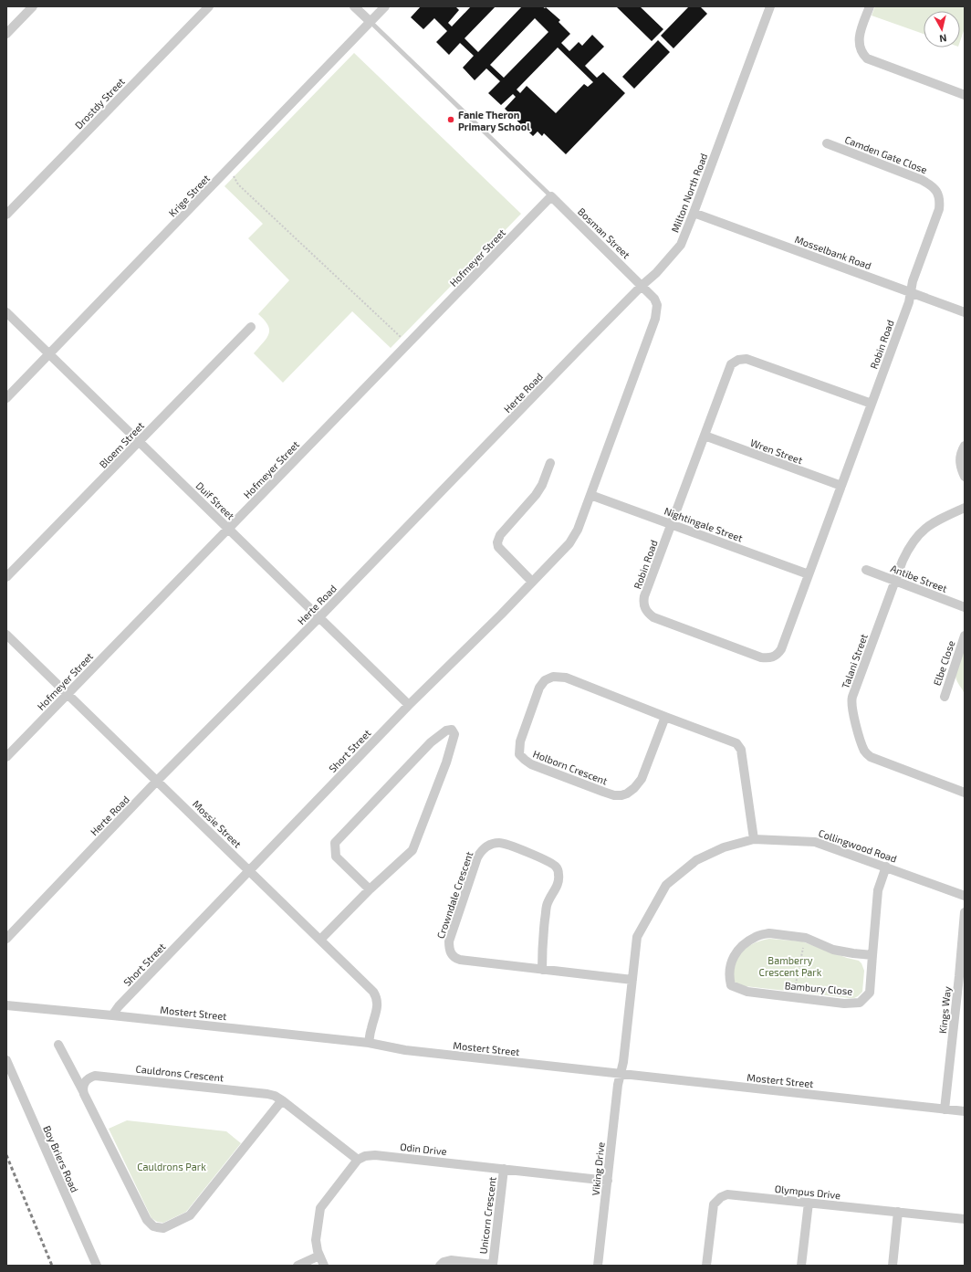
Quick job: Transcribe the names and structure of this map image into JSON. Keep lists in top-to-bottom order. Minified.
{"streets":{"street":["Drostdy Street","Camden Gate Close","Milton North Road","Krige Street","Bosman Street","Mosselbank Road","Hofmeyer Street","Robin Road","Herte Road","Bloem Street","Wren Street","Duif Street","Nightingale Street","Antibe Street","Talani Street","Elbe Close","Short Street","Holborn Crescent","Mossie Street","Collingwood Road","Crowndale Crescent","Bambury Close","Kings Way","Mostert Street","Cauldrons Crescent","Odin Drive","Boy Briers Road","Viking Drive","Olympus Drive","Unicorn Crescent"]},"crossings":[["Camden Gate Close","Mosselbank Road"],["Camden Gate Close","Robin Road"],["Milton North Road","Bosman Street"],["Milton North Road","Mosselbank Road"],["Milton North Road","Herte Road"],["Krige Street","Duif Street"],["Bosman Street","Hofmeyer Street"],["Bosman Street","Herte Road"],["Mosselbank Road","Robin Road"],["Hofmeyer Street","Duif Street"],["Hofmeyer Street","Mossie Street"],["Robin Road","Wren Street"],["Robin Road","Nightingale Street"],["Herte Road","Duif Street"],["Herte Road","Mossie Street"],["Bloem Street","Duif Street"],["Duif Street","Short Street"],["Nightingale Street","Short Street"],["Antibe Street","Talani Street"],["Short Street","Mossie Street"],["Short Street","Mostert Street"],["Holborn Crescent","Collingwood Road"],["Mossie Street","Mostert Street"],["Collingwood Road","Crowndale Crescent"],["Collingwood Road","Bambury Close"],["Collingwood Road","Mostert Street"],["Collingwood Road","Viking Drive"],["Kings Way","Mostert Street"],["Mostert Street","Viking Drive"],["Cauldrons Crescent","Odin Drive"],["Odin Drive","Viking Drive"],["Odin Drive","Unicorn Crescent"]],"parks":["Bamberry Crescent Park","Cauldrons Park"],"places":["Fanie Theron Primary School"],"north":"bottom"}
